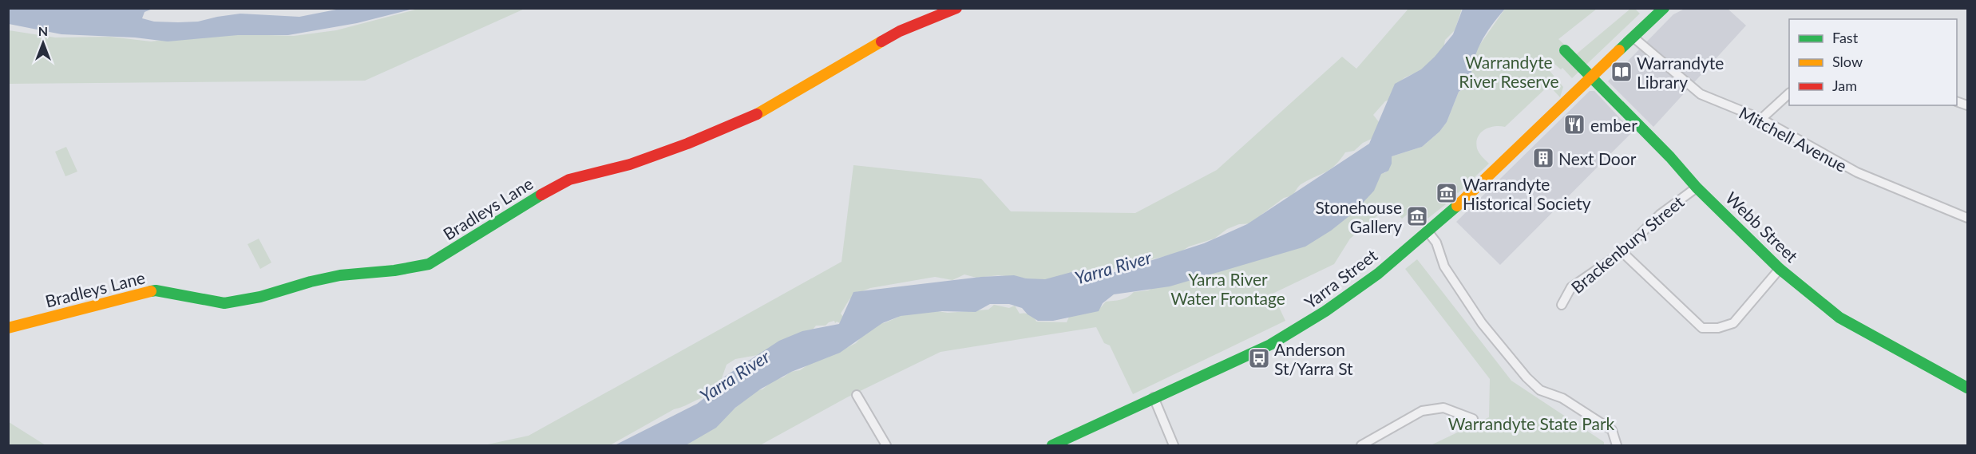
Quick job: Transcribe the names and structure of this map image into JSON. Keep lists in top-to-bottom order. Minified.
{"streets":{"street":["Mitchell Avenue","Bradleys Lane","Webb Street","Brackenbury Street","Yarra Street"]},"crossings":[["Mitchell Avenue","Yarra Street"],["Webb Street","Brackenbury Street"],["Webb Street","Yarra Street"]],"water":["Yarra River"],"parks":["Warrandyte River Reserve","Yarra River Water Frontage","Warrandyte State Park"],"places":{"library":["Warrandyte Library"],"restaurant":["ember"],"building":["Next Door"],"museum":["Warrandyte Historical Society","Stonehouse Gallery"],"bus stop":["Anderson St/Yarra St"]},"legend":["Fast","Slow","Jam"],"north":"top"}
